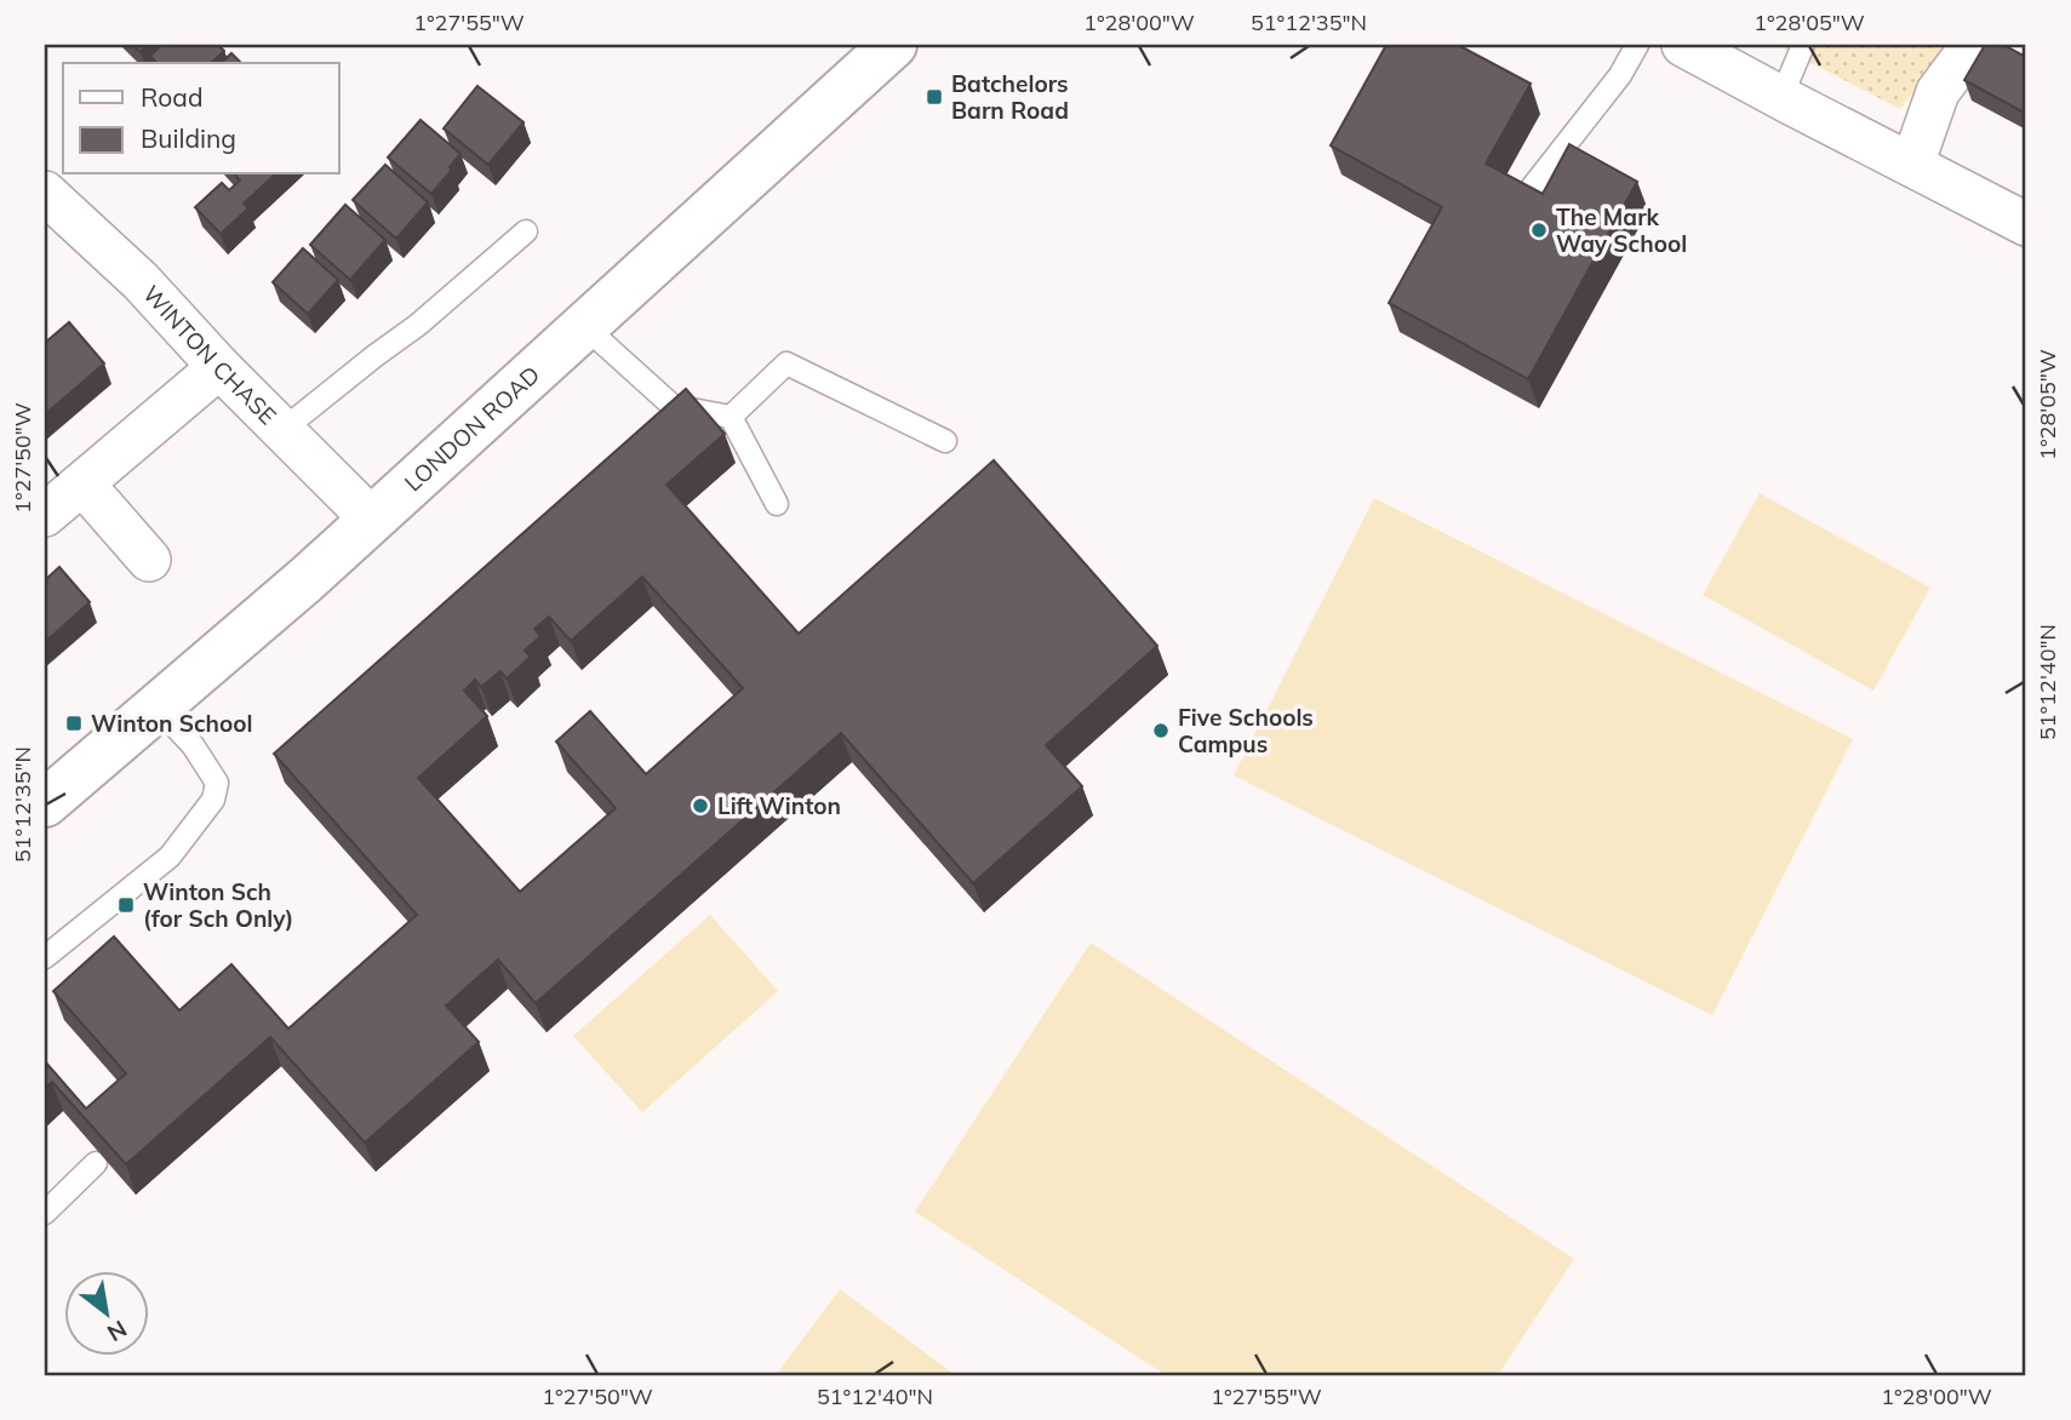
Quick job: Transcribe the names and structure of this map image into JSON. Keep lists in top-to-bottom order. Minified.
{"streets":{"street":["WINTON CHASE","LONDON ROAD"]},"crossings":[["WINTON CHASE","LONDON ROAD"]],"places":{"transit":["Batchelors Barn Road","Winton School","Winton Sch (for Sch Only)"],"other":["The Mark Way School","Five Schools Campus","Lift Winton"]},"legend":["Road","Building"],"north":"bottom right","coordinates":["1°27'55\"W","1°28'00\"W","51°12'35\"N","1°28'05\"W","1°27'50\"W","51°12'40\"N"]}
